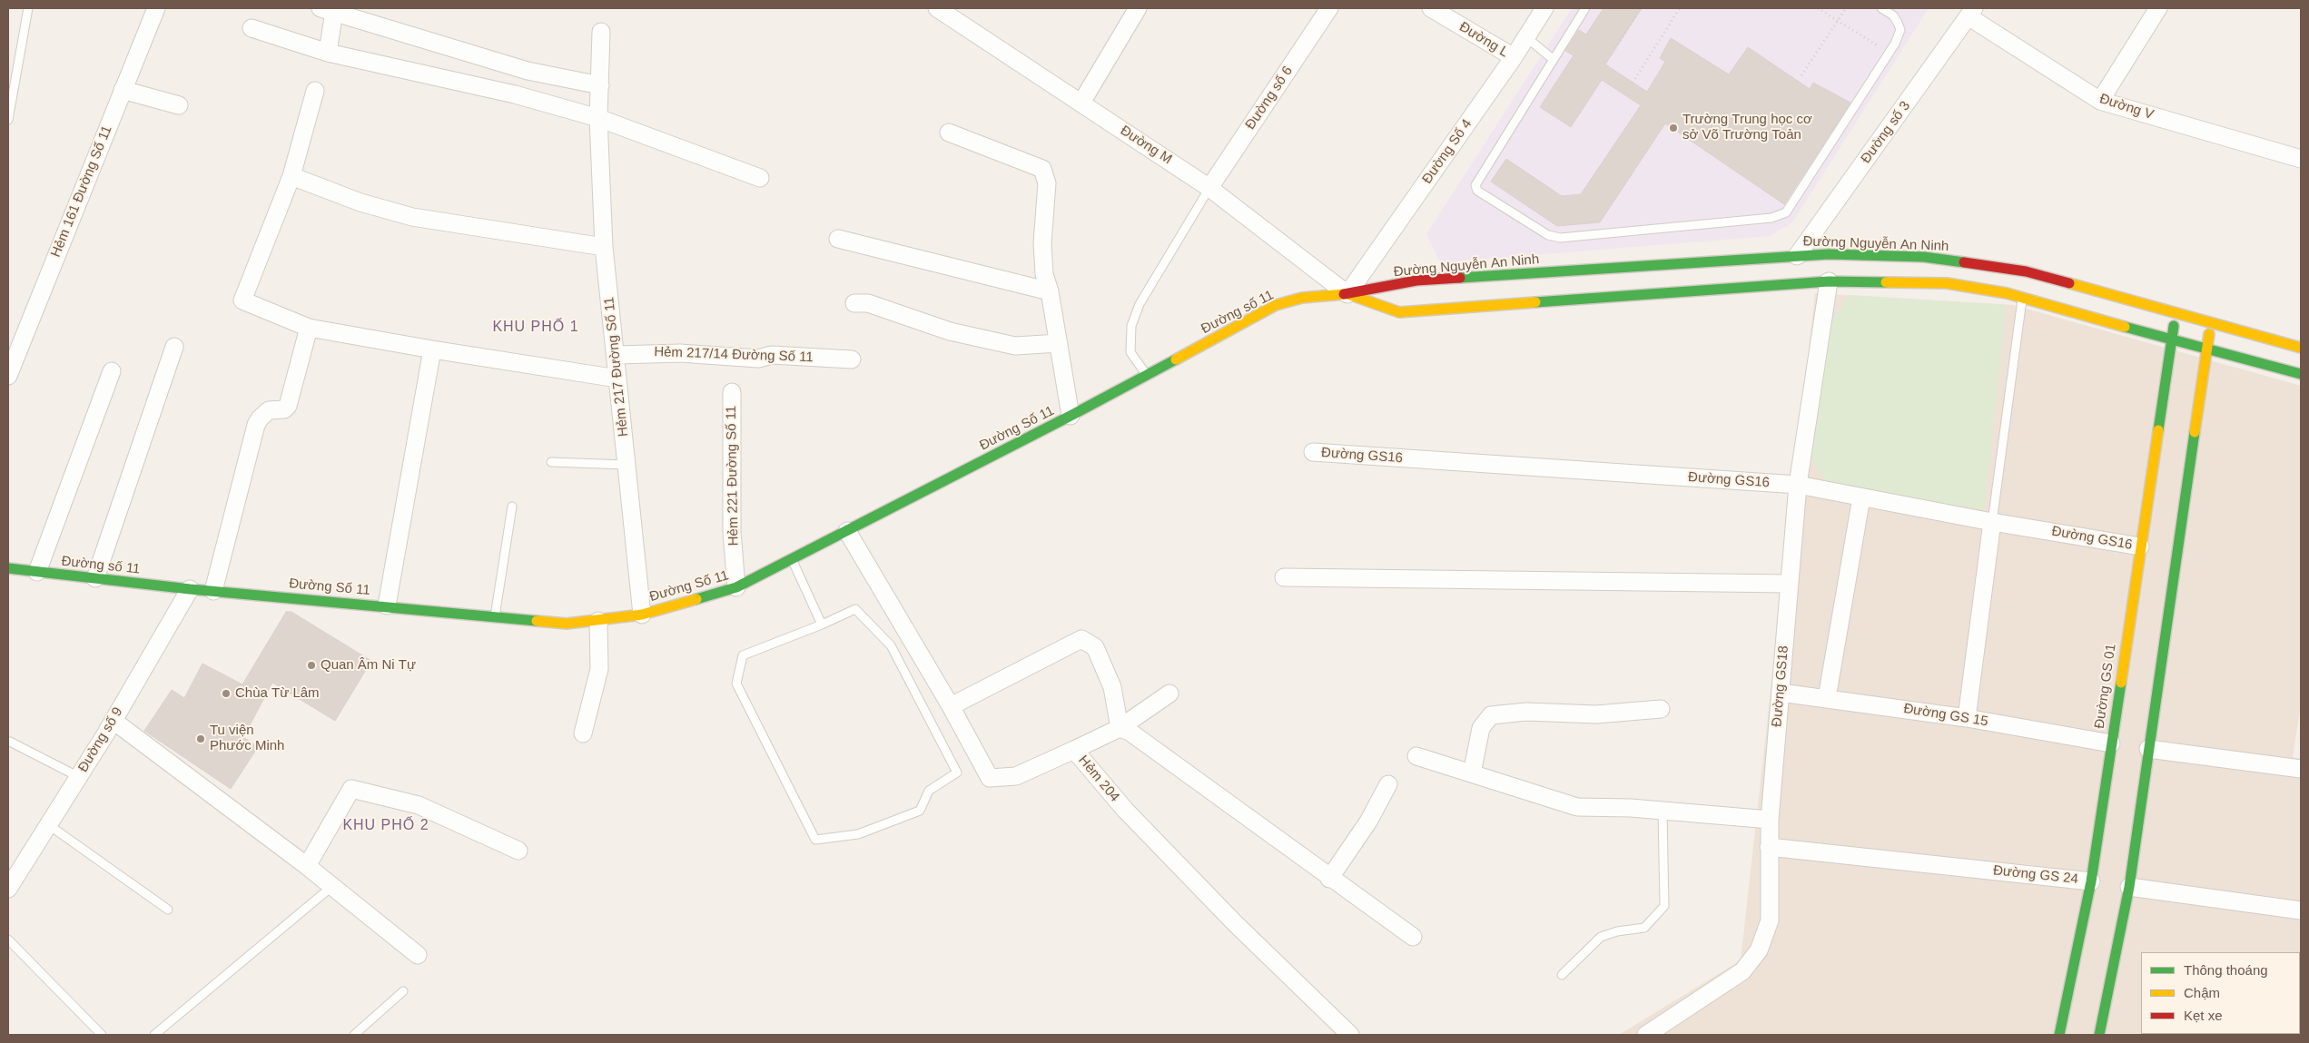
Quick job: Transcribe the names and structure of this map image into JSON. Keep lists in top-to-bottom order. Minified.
{"streets":{"main road":["Đường Nguyễn An Ninh","Đường số 11","Đường Số 11","Đường GS 01"],"street":["Đường L","Đường số 6","Đường V","Đường số 3","Đường M","Đường Số 4","Hẻm 161 Đường Số 11","Hẻm 217/14 Đường Số 11","Hẻm 217 Đường Số 11","Đường GS16","Hẻm 221 Đường Số 11","Đường GS18","Đường GS 15","Đường số 9","Hẻm 204","Đường GS 24"]},"crossings":[["Đường L","Đường Số 4"],["Đường số 6","Đường M"],["Đường V","Đường số 3"],["Đường số 3","Đường Nguyễn An Ninh"],["Đường M","Đường Số 4"],["Đường M","Đường Nguyễn An Ninh"],["Đường M","Đường số 11"],["Đường Số 4","Đường Nguyễn An Ninh"],["Đường Số 4","Đường số 11"],["Đường Nguyễn An Ninh","Đường số 11"],["Đường Nguyễn An Ninh","Đường GS18"],["Đường Nguyễn An Ninh","Đường GS 01"],["Đường số 11","Đường Số 11"],["Đường số 11","Đường số 9"],["Hẻm 217/14 Đường Số 11","Hẻm 217 Đường Số 11"],["Hẻm 217 Đường Số 11","Đường Số 11"],["Đường Số 11","Hẻm 221 Đường Số 11"],["Đường Số 11","Đường số 9"],["Đường Số 11","Hẻm 204"],["Đường GS16","Đường GS18"],["Đường GS16","Đường GS 01"],["Đường GS18","Đường GS 15"],["Đường GS18","Đường GS 24"],["Đường GS 01","Đường GS 15"],["Đường GS 01","Đường GS 24"]],"districts":["KHU PHỐ 1","KHU PHỐ 2"],"places":["Trường Trung học cơ sở Võ Trường Toản","Quan Âm Ni Tự","Chùa Từ Lâm","Tu viện Phước Minh"],"legend":["Thông thoáng","Chậm","Kẹt xe"]}
